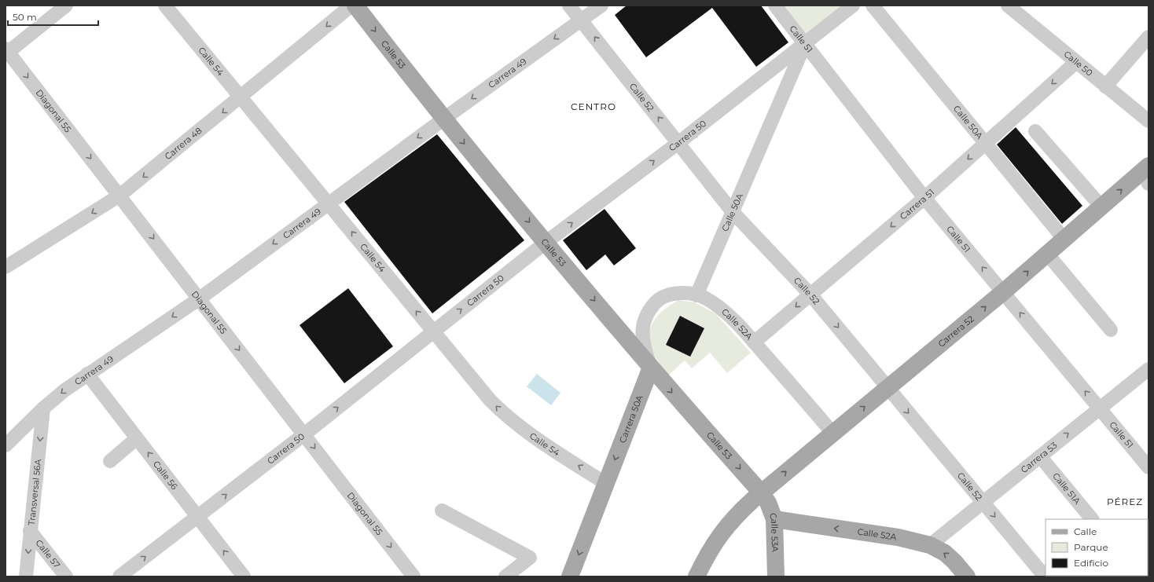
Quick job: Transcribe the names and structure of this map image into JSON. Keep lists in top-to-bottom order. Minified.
{"streets":{"main road":["Calle 53","Calle 52A","Carrera 52","Carrera 50A","Calle 53A"],"street":["Calle 51","Calle 54","Calle 50","Carrera 49","Calle 52","Diagonal 55","Calle 50A","Carrera 50","Carrera 48","Carrera 51","Carrera 53","Calle 56","Calle 51A","Transversal 56A","Calle 57"]},"crossings":[["Calle 51","Calle 50A"],["Calle 51","Carrera 50"],["Calle 51","Carrera 51"],["Calle 51","Carrera 52"],["Calle 51","Carrera 53"],["Calle 53","Carrera 49"],["Calle 53","Carrera 50"],["Calle 53","Carrera 52"],["Calle 53","Carrera 50A"],["Calle 53","Calle 53A"],["Calle 54","Carrera 49"],["Calle 54","Carrera 50"],["Calle 54","Carrera 48"],["Calle 54","Carrera 50A"],["Calle 50","Carrera 51"],["Carrera 49","Calle 52"],["Carrera 49","Diagonal 55"],["Carrera 49","Calle 56"],["Carrera 49","Transversal 56A"],["Calle 52","Calle 50A"],["Calle 52","Carrera 50"],["Calle 52","Carrera 51"],["Calle 52","Carrera 52"],["Calle 52","Carrera 53"],["Diagonal 55","Carrera 50"],["Diagonal 55","Carrera 48"],["Calle 50A","Carrera 50"],["Calle 50A","Carrera 51"],["Calle 50A","Calle 52A"],["Calle 50A","Carrera 52"],["Carrera 50","Calle 56"],["Carrera 51","Calle 52A"],["Calle 52A","Carrera 52"],["Calle 52A","Carrera 53"],["Calle 52A","Calle 53A"],["Carrera 52","Calle 53A"],["Carrera 53","Calle 51A"],["Transversal 56A","Calle 57"]],"one_way":["Calle 53","Calle 54","Carrera 49","Diagonal 55","Carrera 50","Carrera 48","Carrera 51","Calle 52A","Carrera 52","Calle 56","Transversal 56A"],"districts":["CENTRO","PÉREZ"],"legend":["Calle","Parque","Edificio"],"scale_bar":"50 m"}
